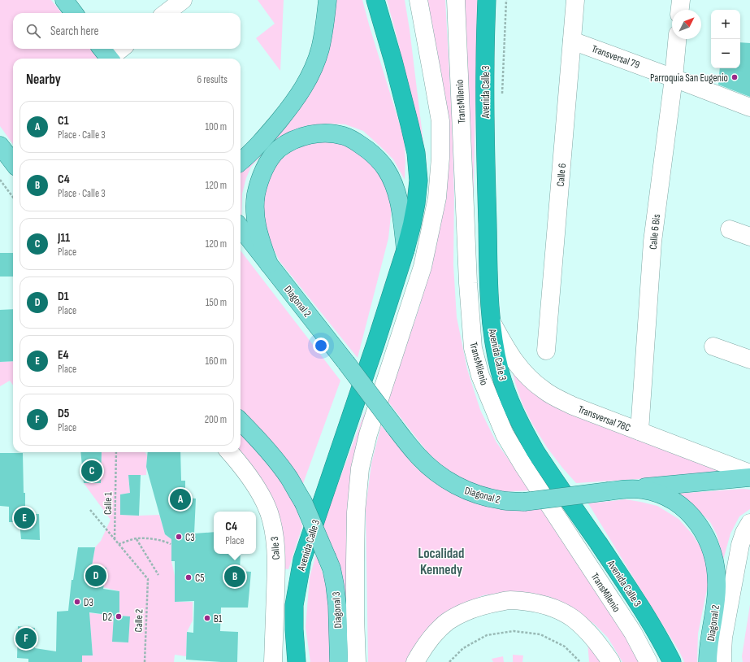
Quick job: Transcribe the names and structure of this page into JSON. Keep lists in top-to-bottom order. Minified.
{"streets":{"highway":["Avenida Calle 3"],"main road":["Diagonal 2","Diagonal 3"],"street":["Transversal 79","TransMilenio","Calle 6","Calle 6 Bis","Transversal 78C","Calle 3"],"path":["Calle 1","Calle 2"]},"crossings":[["Transversal 79","Calle 6"],["Transversal 79","Calle 6 Bis"],["Avenida Calle 3","Transversal 78C"],["Calle 6 Bis","Transversal 78C"]],"districts":["Localidad Kennedy"],"places":["Parroquia San Eugenio","C3","C5","D3","D2","B1"],"north":"top right","page":{"map_buttons":["+","−"],"search":"Search here","heading":["Nearby","6 results"],"list":[{"mark":"A","name":"C1","note":"Place · Calle 3","value":"100 m"},{"mark":"B","name":"C4","note":"Place · Calle 3","value":"120 m"},{"mark":"C","name":"J11","note":"Place","value":"120 m"},{"mark":"D","name":"D1","note":"Place","value":"150 m"},{"mark":"E","name":"E4","note":"Place","value":"160 m"},{"mark":"F","name":"D5","note":"Place","value":"200 m"}],"pins":["C","A","E","D","B","F"],"popup":["C4","Place"]}}
